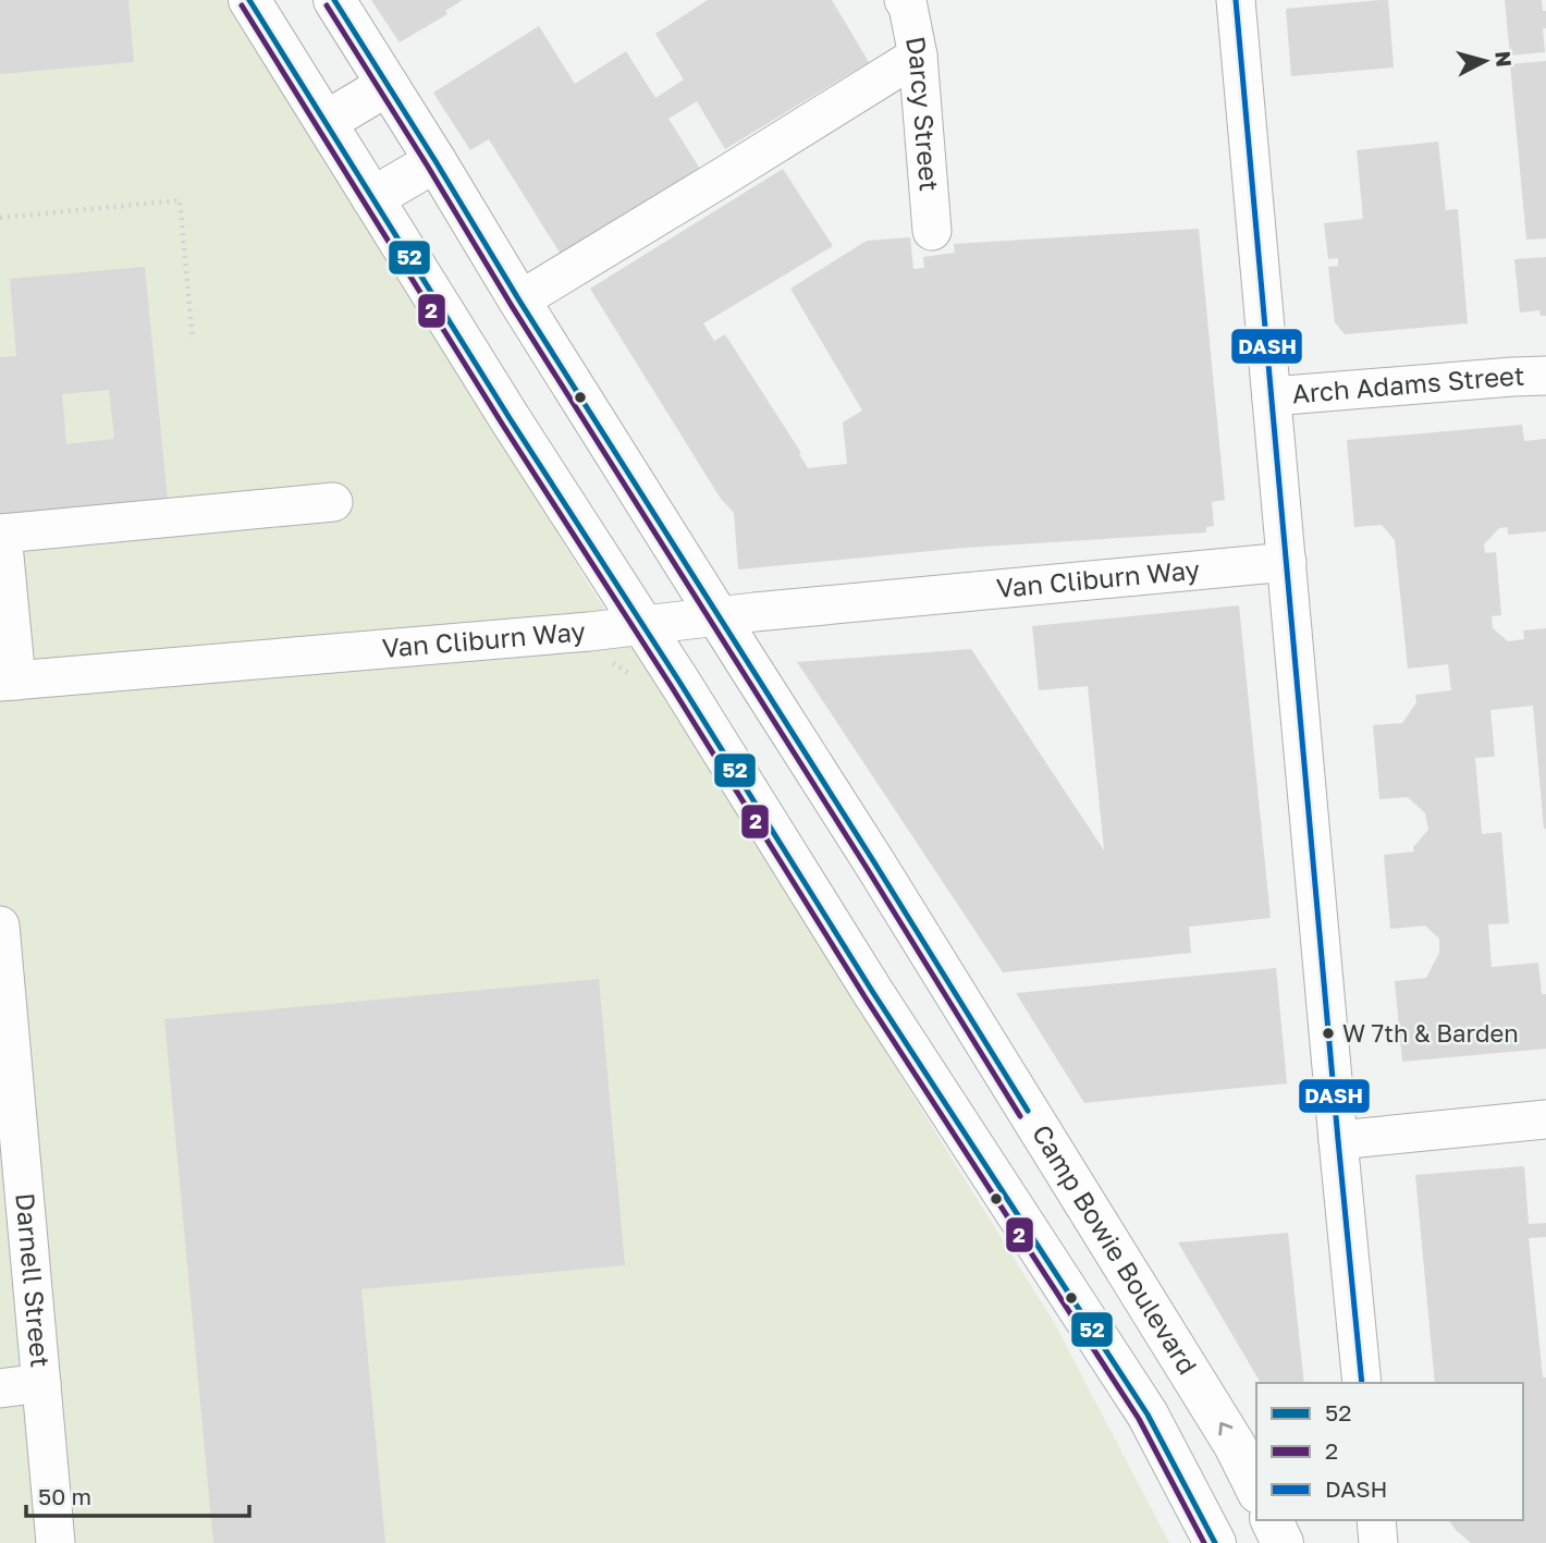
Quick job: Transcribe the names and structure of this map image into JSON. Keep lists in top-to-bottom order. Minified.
{"streets":{"main road":["Camp Bowie Boulevard"],"street":["Darcy Street","Arch Adams Street","Van Cliburn Way","Darnell Street"]},"crossings":[["Van Cliburn Way","Camp Bowie Boulevard"]],"places":["W 7th & Barden"],"lines":["transit line 52","transit line DASH","transit line 2"],"legend":["52","2","DASH"],"scale_bar":"50 m","north":"right"}
